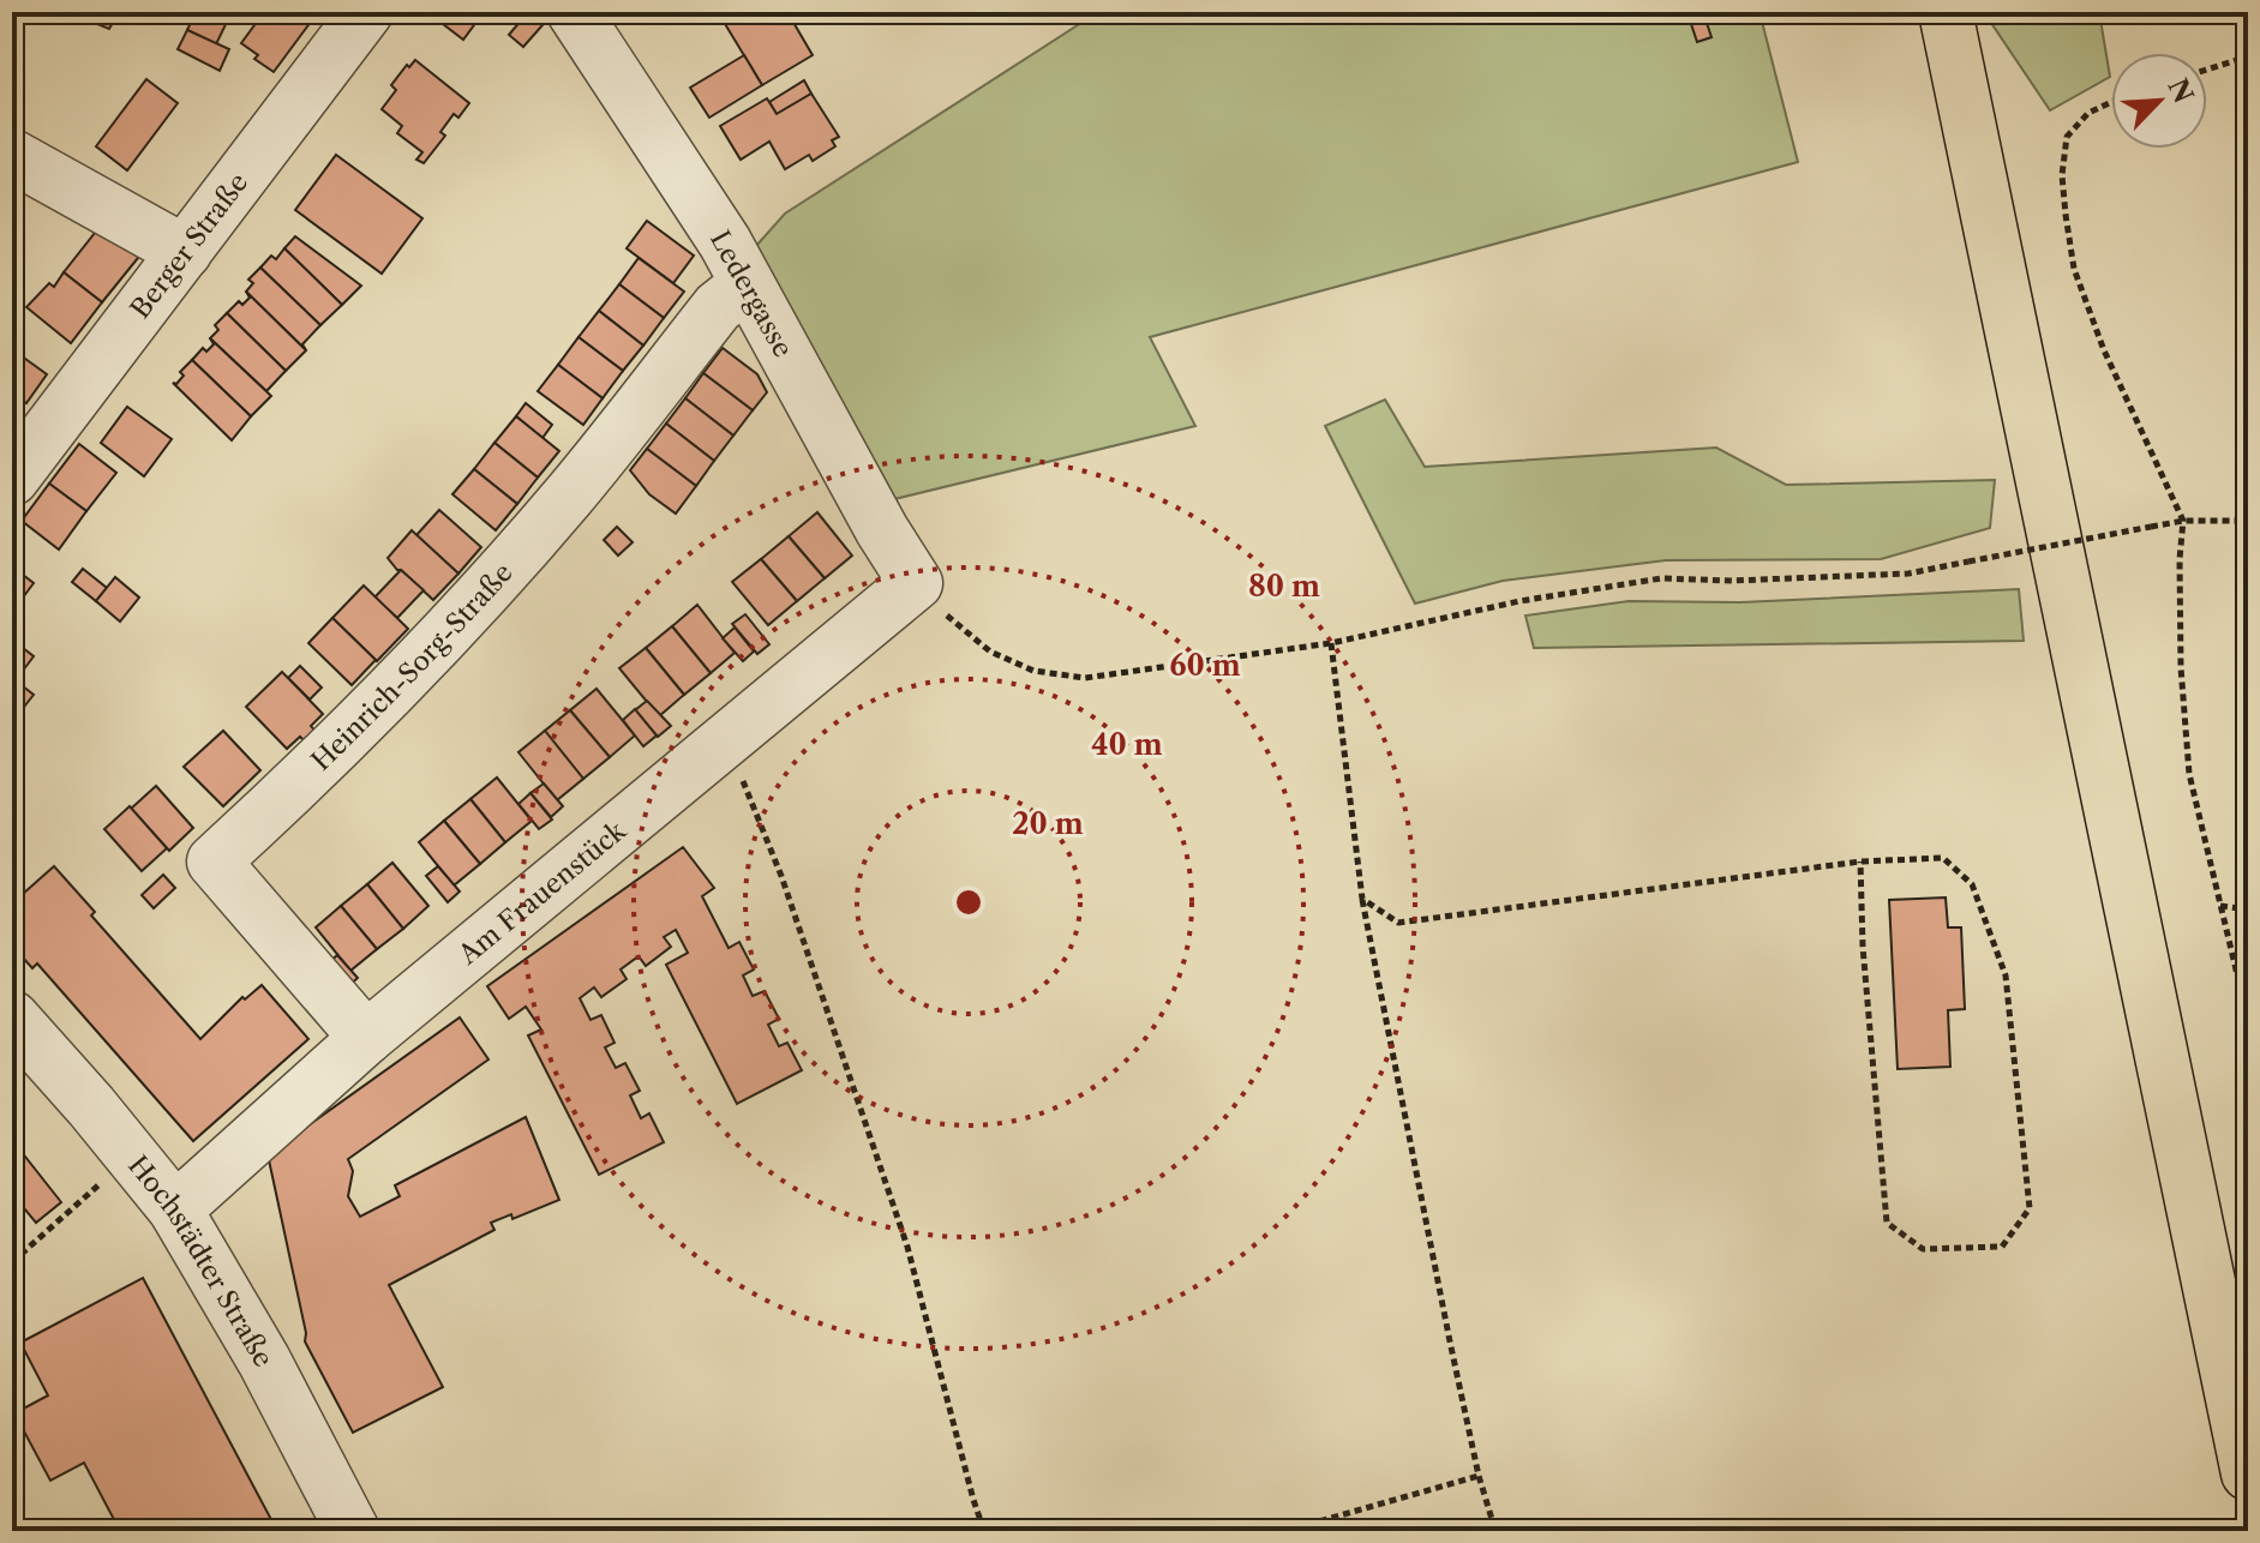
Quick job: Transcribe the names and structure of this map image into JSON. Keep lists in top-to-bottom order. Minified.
{"streets":{"street":["Berger Straße","Ledergasse","Heinrich-Sorg-Straße","Am Frauenstück","Hochstädter Straße"]},"crossings":[["Ledergasse","Heinrich-Sorg-Straße"],["Ledergasse","Am Frauenstück"],["Heinrich-Sorg-Straße","Am Frauenstück"],["Am Frauenstück","Hochstädter Straße"]],"north":"top right","rings":["80 m","60 m","40 m","20 m"]}
